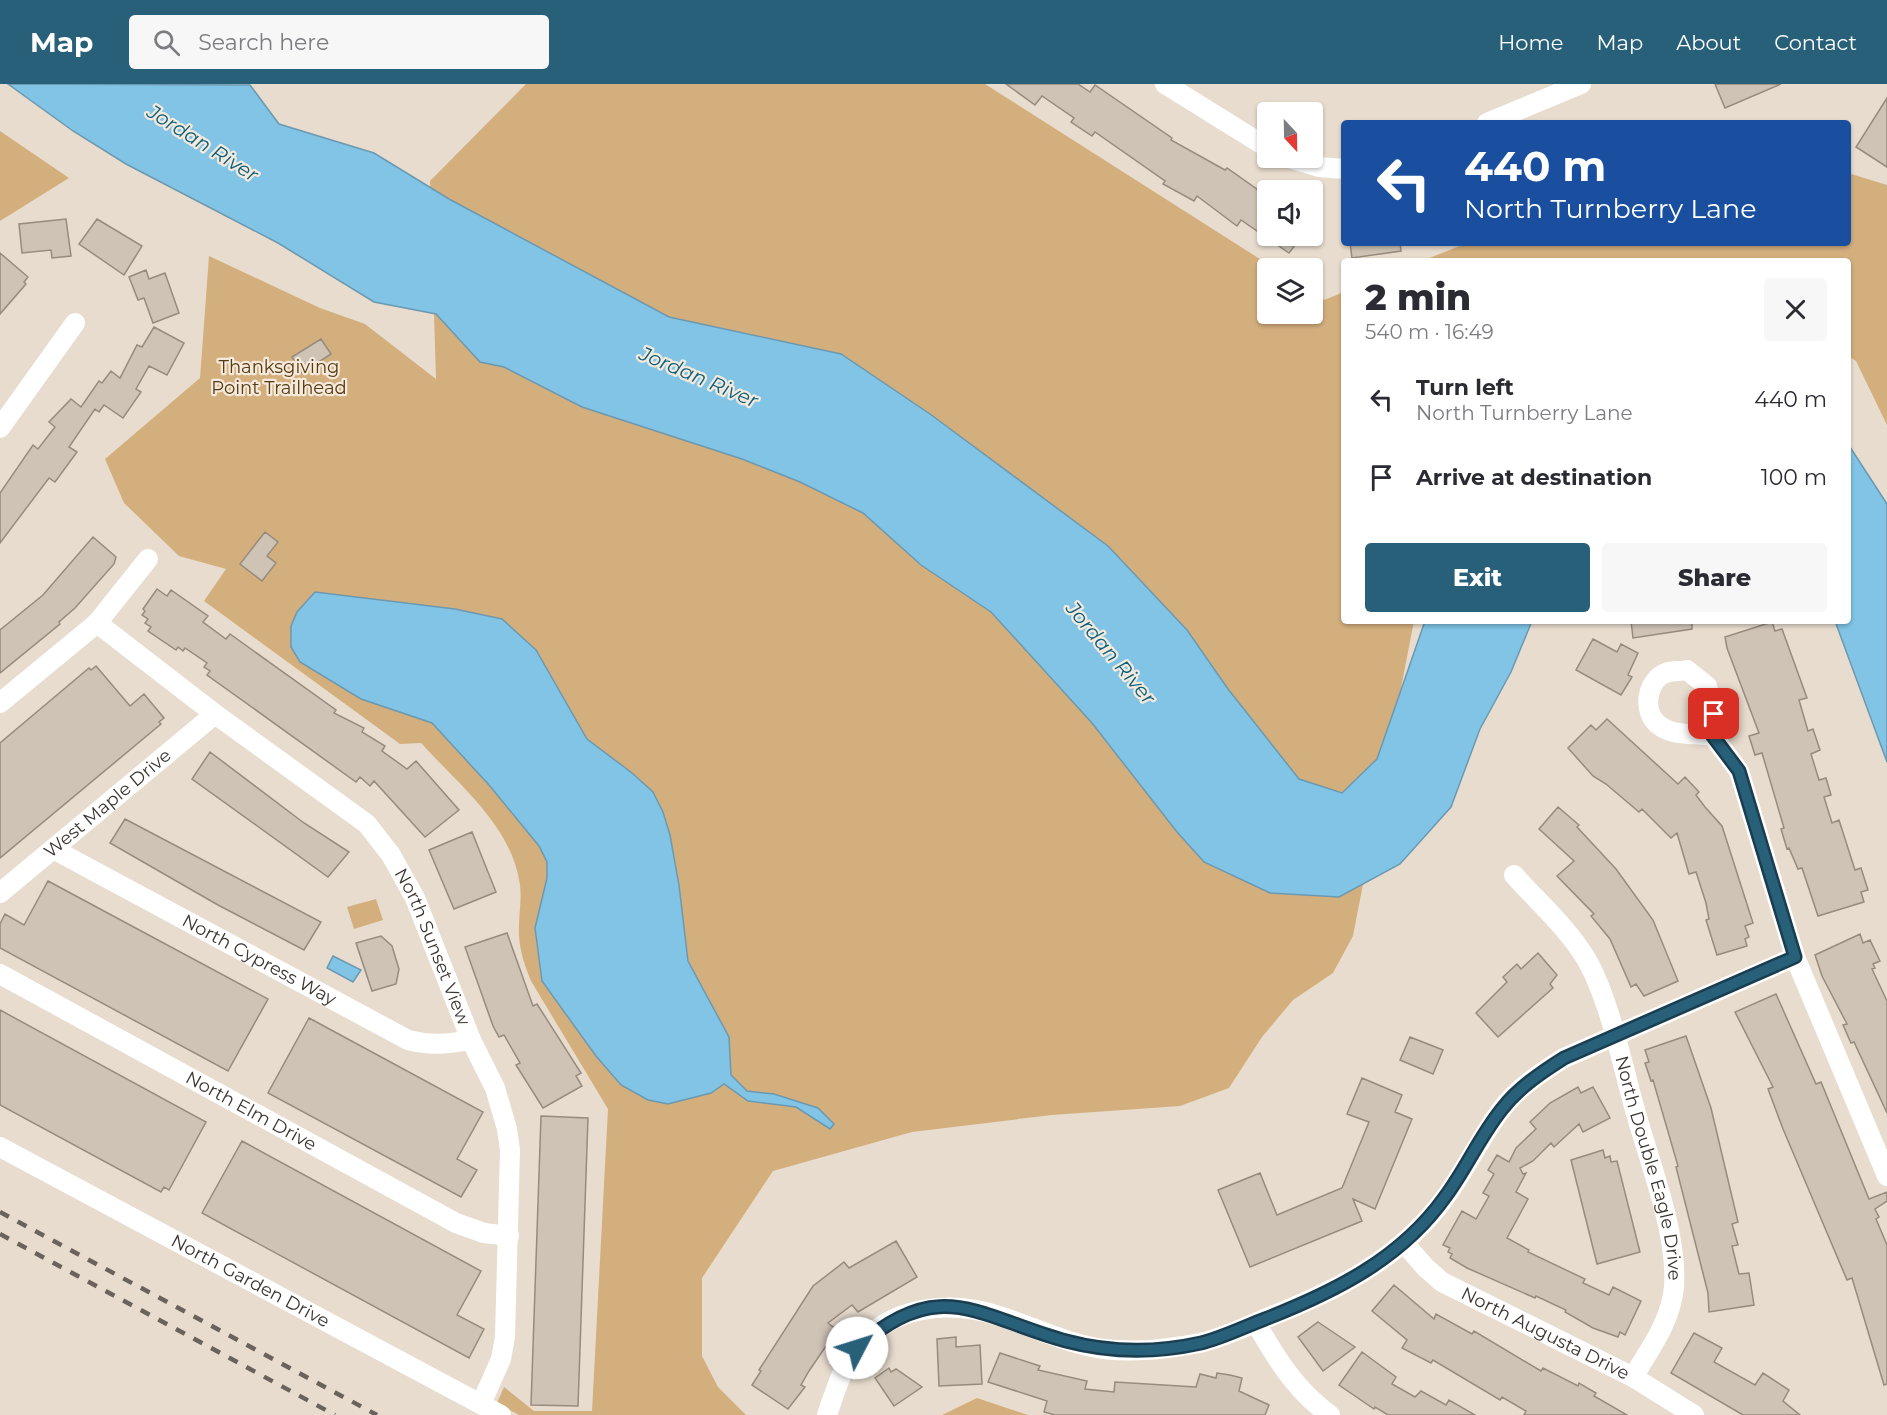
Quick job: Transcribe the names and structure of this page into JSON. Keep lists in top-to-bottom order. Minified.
{"streets":{"street":["West Maple Drive","North Sunset View","North Cypress Way","North Elm Drive","North Double Eagle Drive","North Garden Drive","North Augusta Drive"]},"crossings":[["West Maple Drive","North Sunset View"],["West Maple Drive","North Cypress Way"],["North Sunset View","North Cypress Way"],["North Sunset View","North Elm Drive"],["North Sunset View","North Garden Drive"],["North Double Eagle Drive","North Augusta Drive"]],"water":["Jordan River"],"parks":["Thanksgiving Point Trailhead"],"north":"bottom","page":{"header":"Map","search":"Search here","nav":["Home","Map","About","Contact"],"turn":["440 m","North Turnberry Lane"],"heading":["2 min","540 m · 16:49"],"list":[{"name":"Turn left","note":"North Turnberry Lane","value":"440 m"},{"name":"Arrive at destination","value":"100 m"}],"buttons":["Exit","Share"]}}
